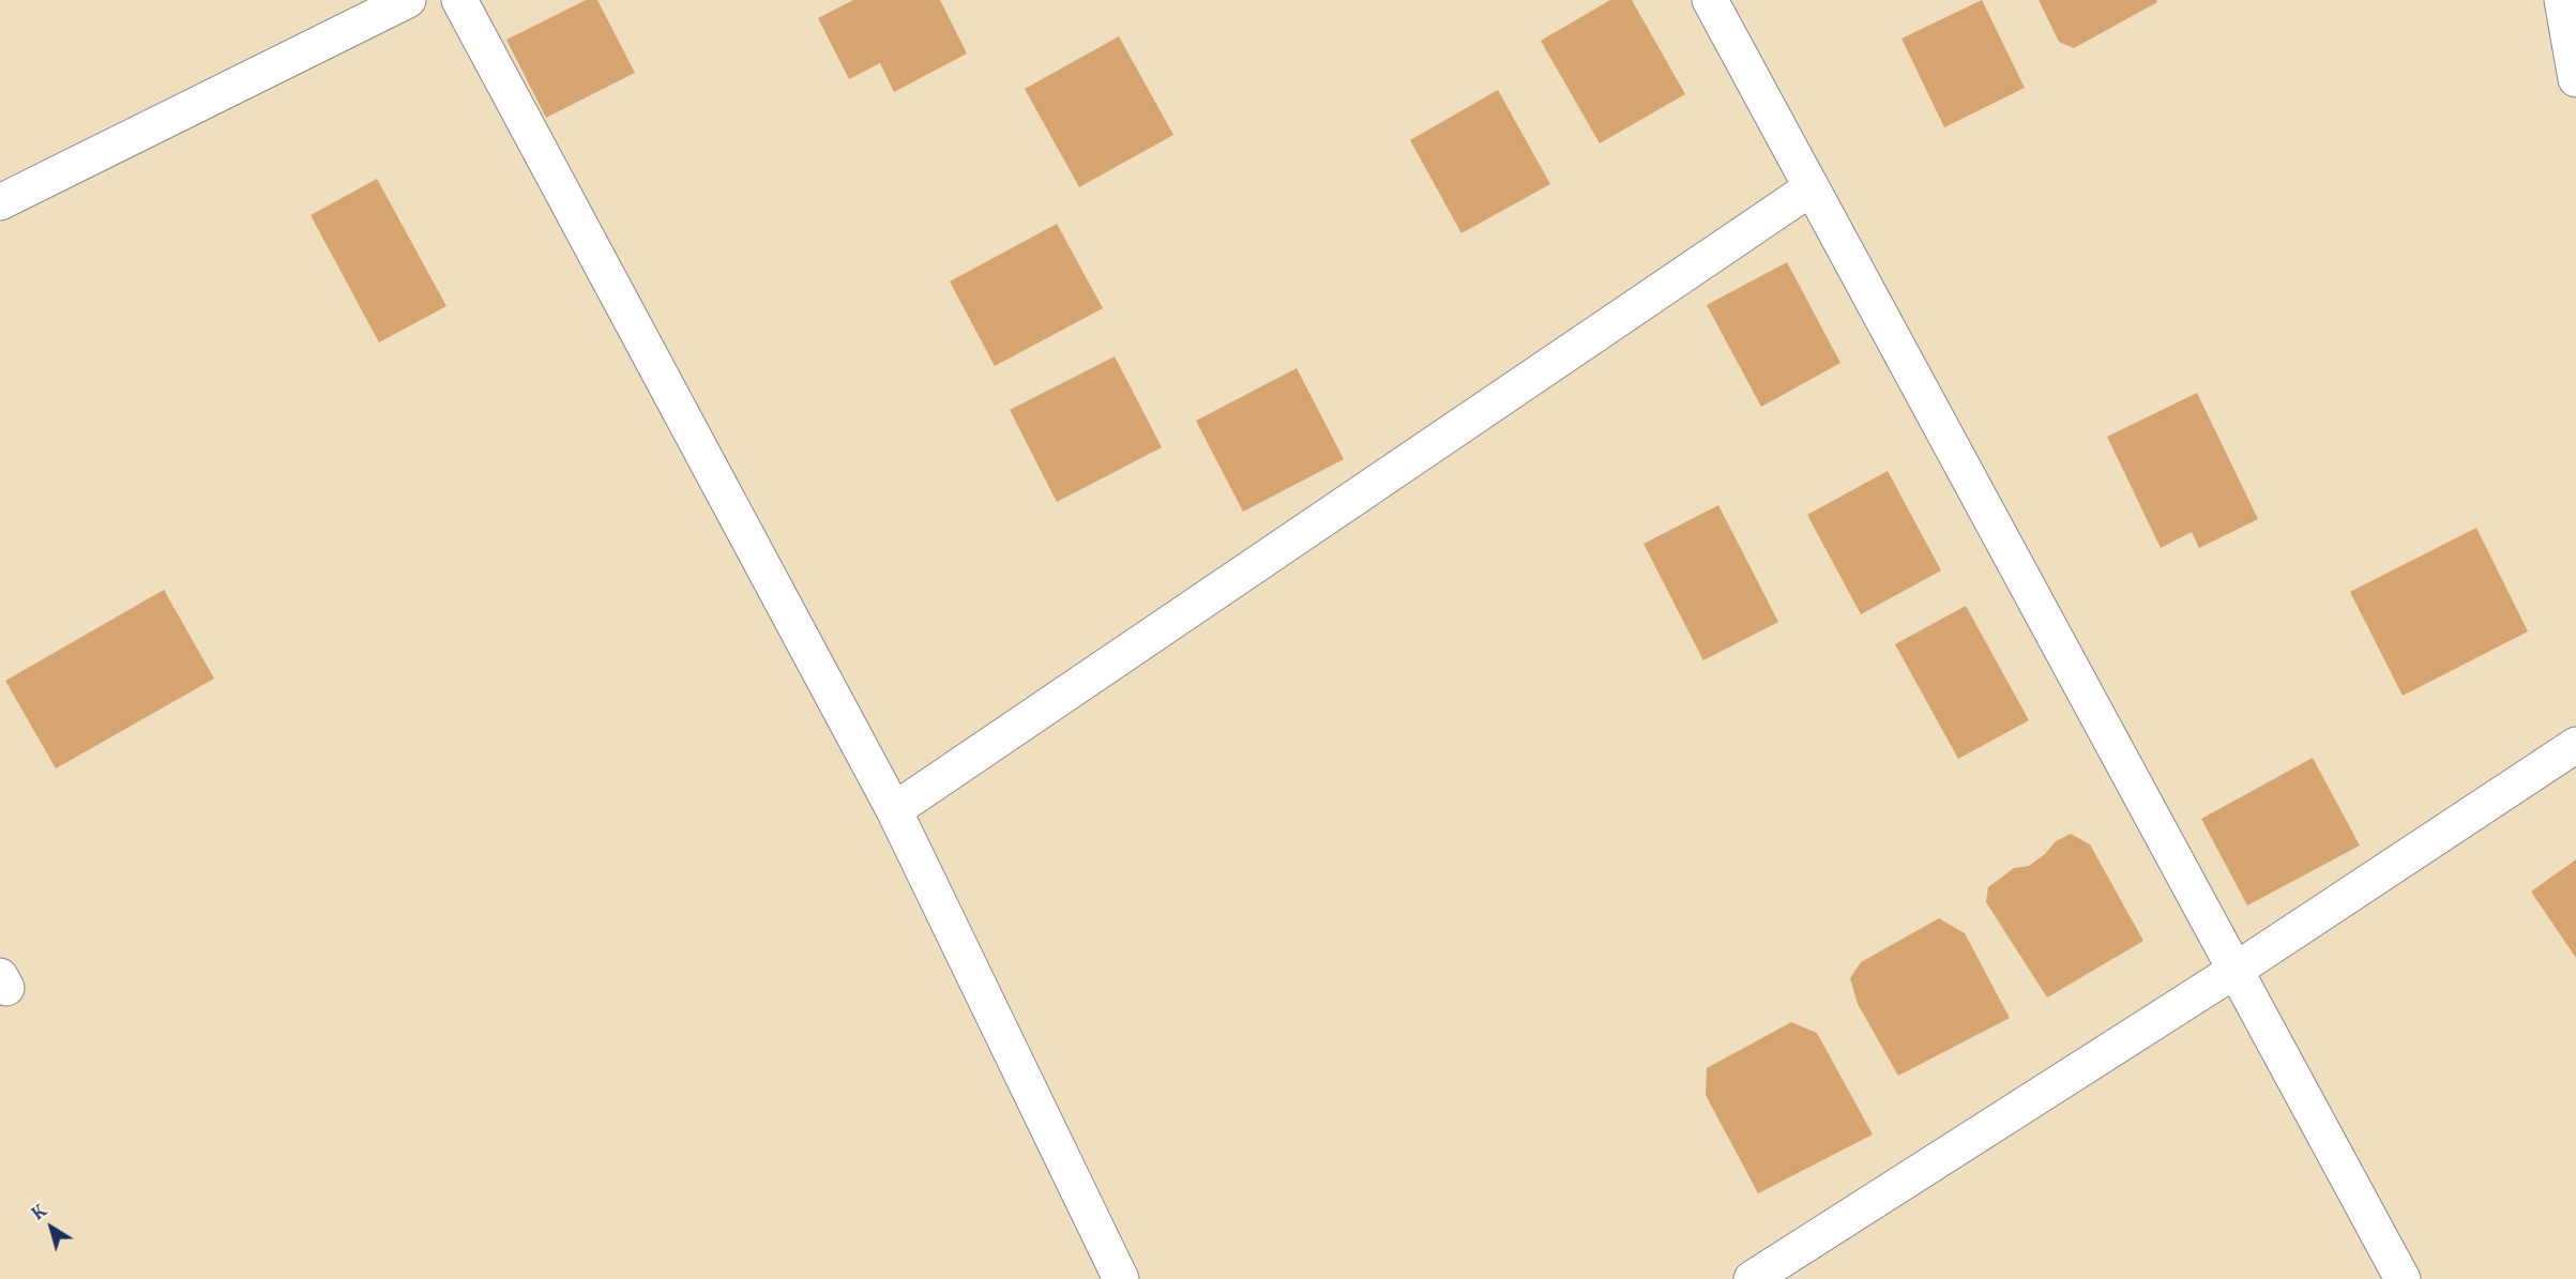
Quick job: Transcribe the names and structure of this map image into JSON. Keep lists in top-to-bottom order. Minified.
{"north":"top left"}
